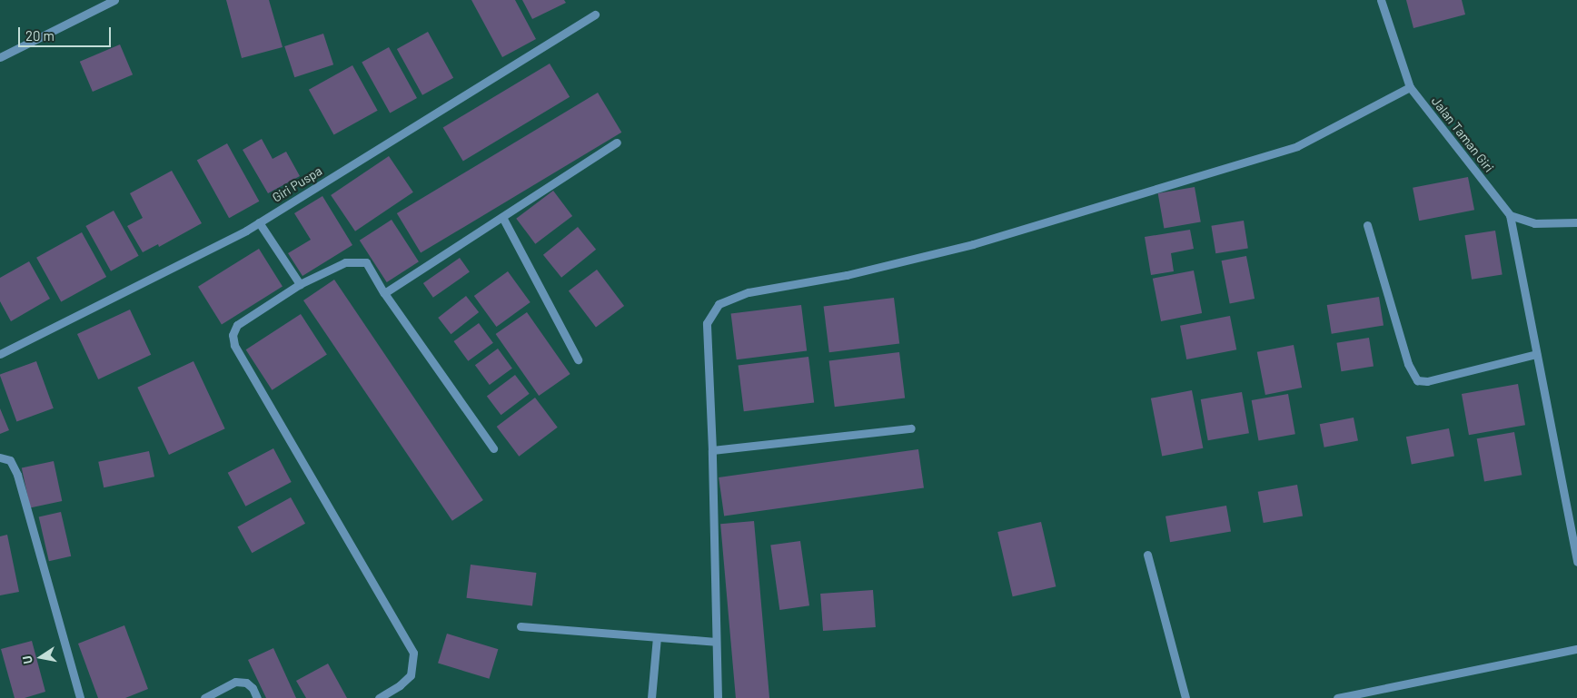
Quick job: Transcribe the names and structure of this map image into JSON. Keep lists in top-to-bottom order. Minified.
{"streets":{"street":["Jalan Taman Giri","Giri Puspa"]},"scale_bar":"20 m","north":"left"}
